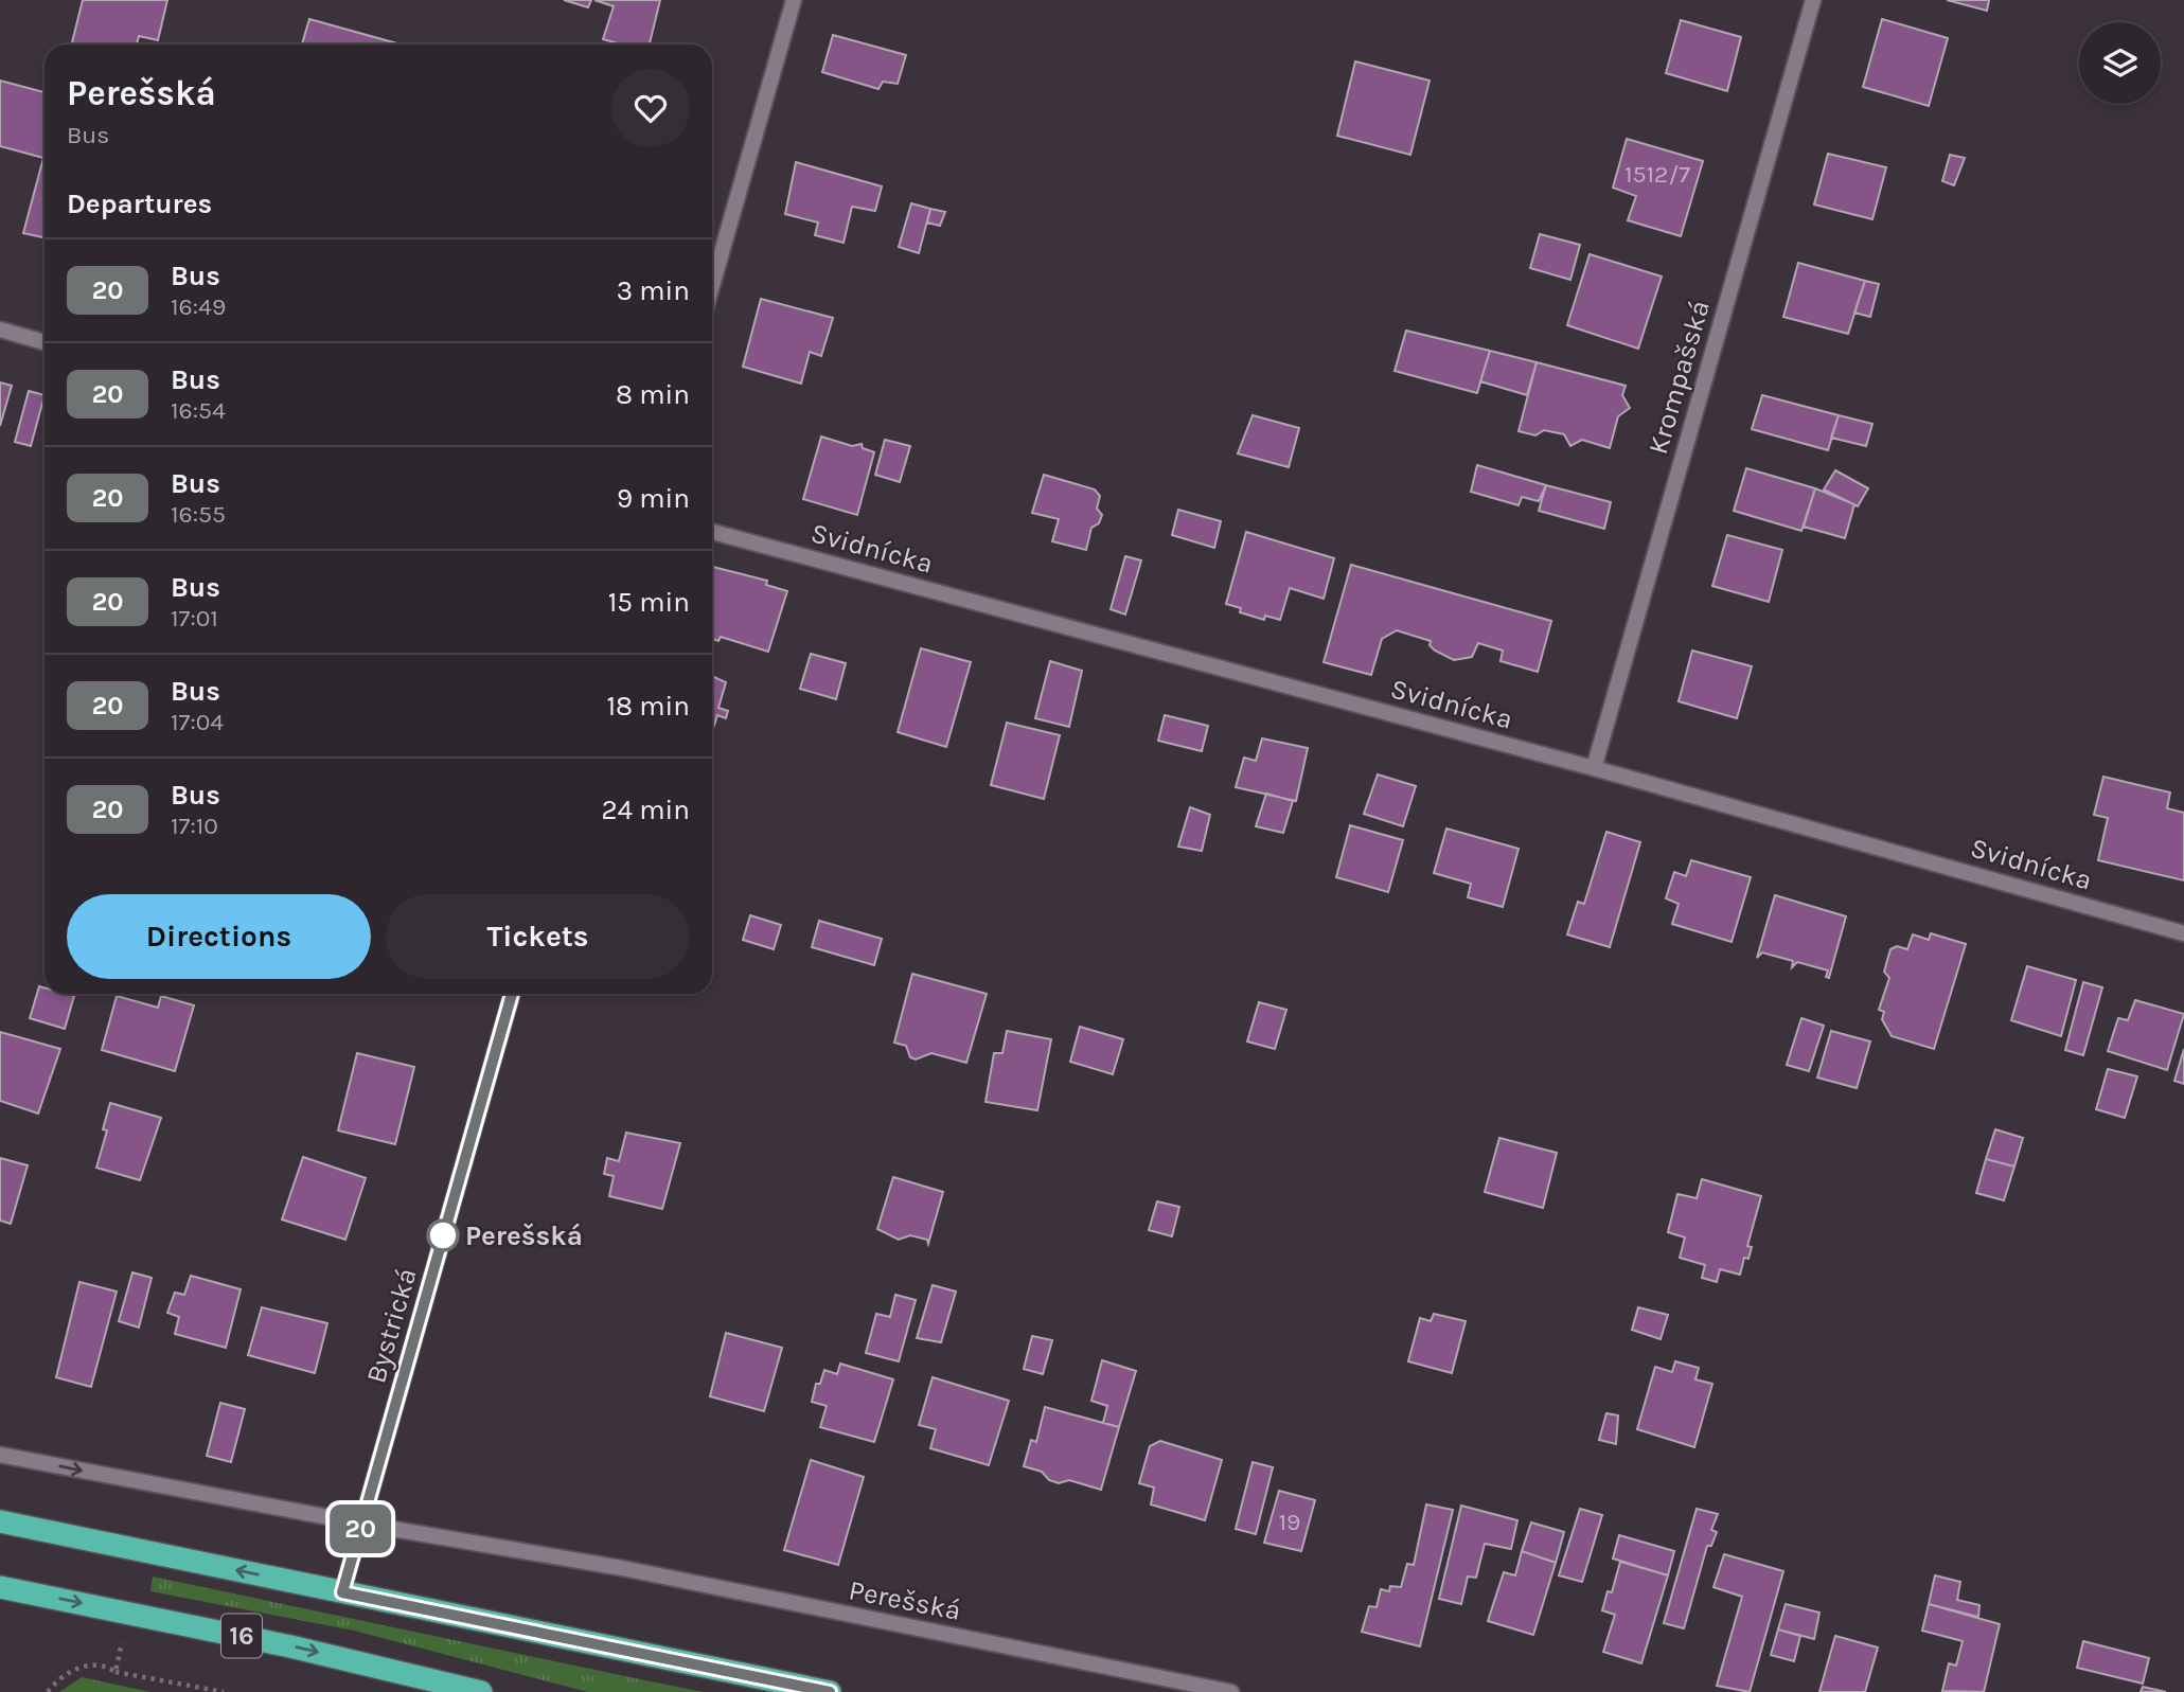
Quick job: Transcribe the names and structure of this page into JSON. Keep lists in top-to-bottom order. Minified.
{"streets":{"highway":["16"],"street":["Krompašská","Svidnícka","Bystrická","Perešská"]},"crossings":[["Krompašská","Svidnícka"],["Bystrická","Perešská"],["Bystrická","16"]],"places":["Perešská"],"lines":["bus line 20"],"house_numbers":["1512/7","19"],"page":{"on_map":"20","heading":[["Perešská","Bus"],"Departures"],"list":[{"mark":"20","name":"Bus","note":"16:49","value":"3 min"},{"mark":"20","name":"Bus","note":"16:54","value":"8 min"},{"mark":"20","name":"Bus","note":"16:55","value":"9 min"},{"mark":"20","name":"Bus","note":"17:01","value":"15 min"},{"mark":"20","name":"Bus","note":"17:04","value":"18 min"},{"mark":"20","name":"Bus","note":"17:10","value":"24 min"}],"buttons":["Directions","Tickets"]}}
